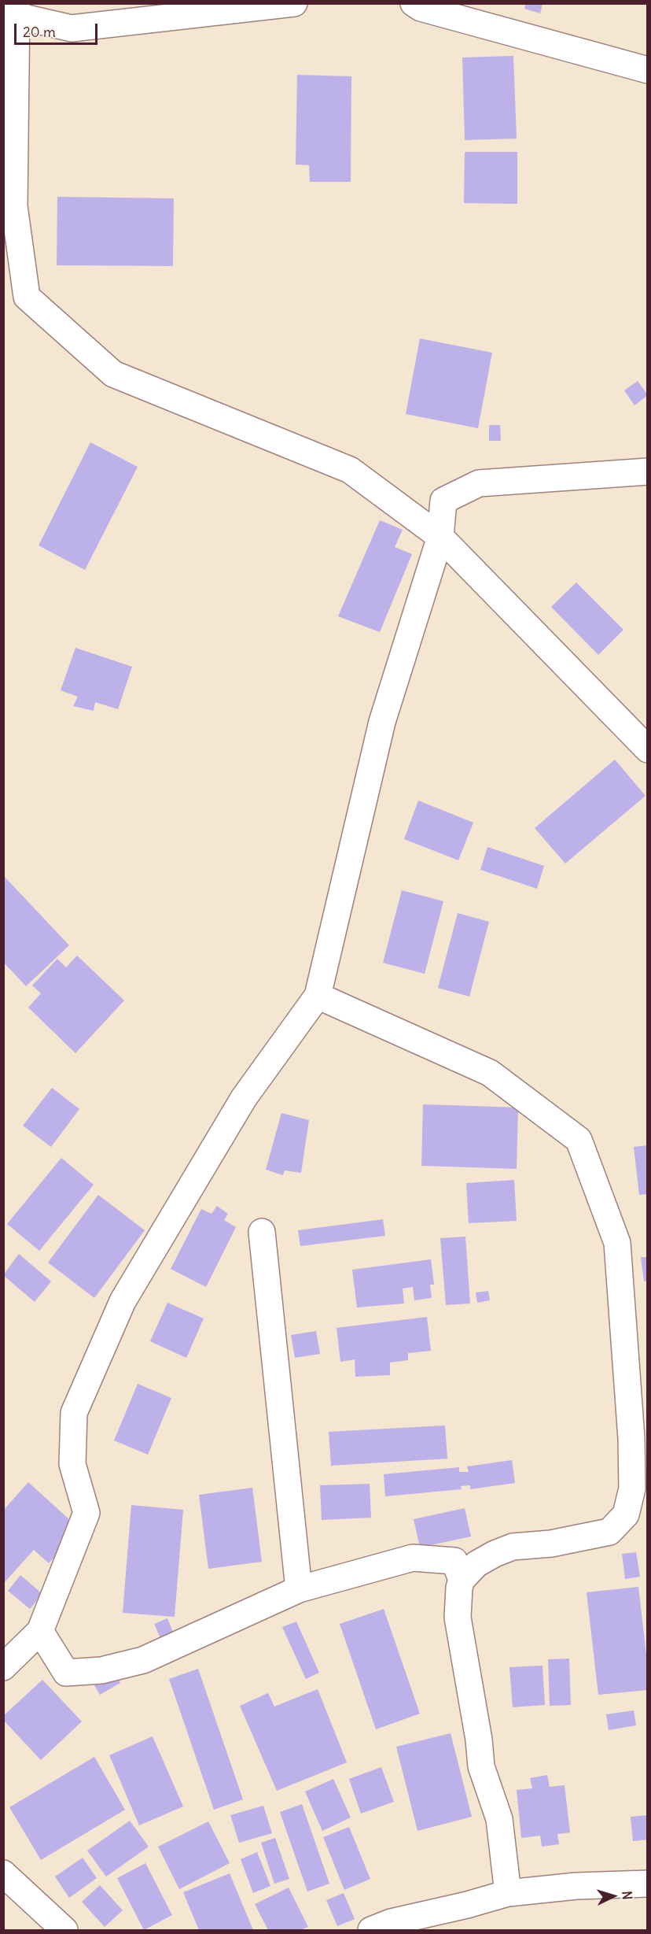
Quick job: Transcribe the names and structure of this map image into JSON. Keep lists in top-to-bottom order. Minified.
{"scale_bar":"20 m","north":"right"}
